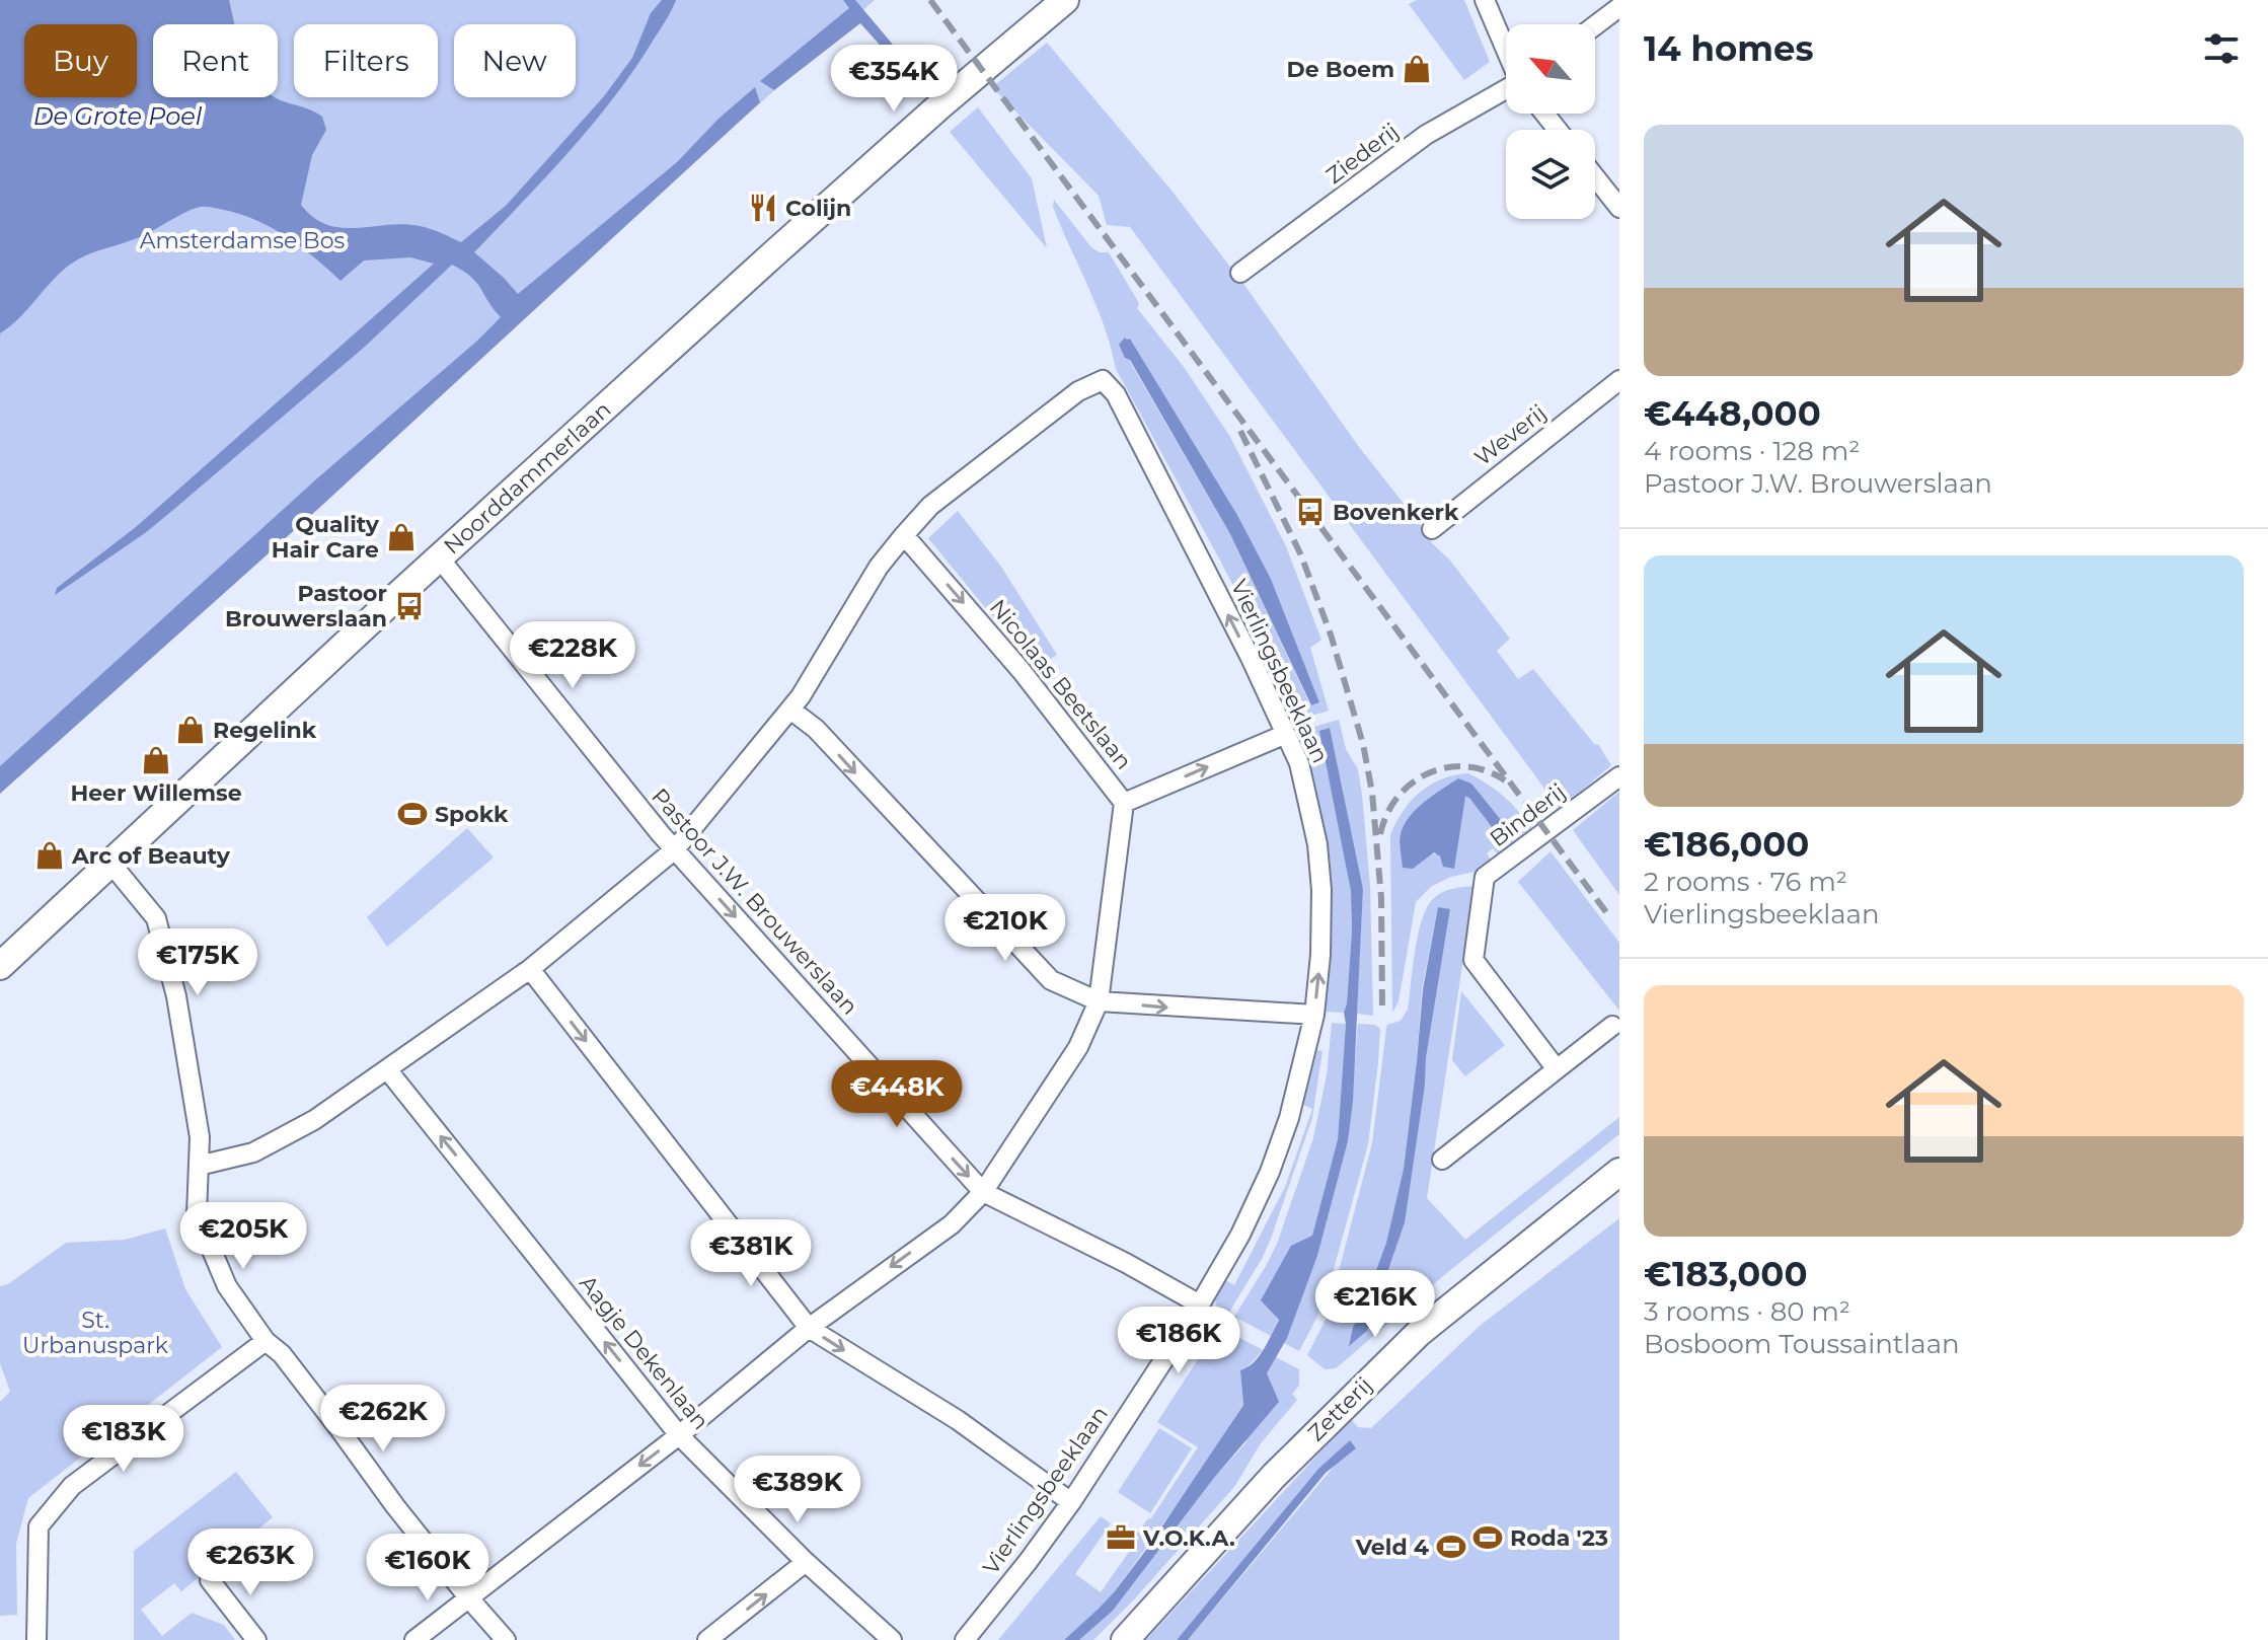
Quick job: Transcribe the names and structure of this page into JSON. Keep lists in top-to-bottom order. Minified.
{"streets":{"street":["Ziederij","Weverij","Noorddammerlaan","Vierlingsbeeklaan","Nicolaas Beetslaan","Binderij","Pastoor J.W. Brouwerslaan","Aagje Dekenlaan","Zetterij"]},"crossings":[["Noorddammerlaan","Pastoor J.W. Brouwerslaan"],["Vierlingsbeeklaan","Nicolaas Beetslaan"],["Vierlingsbeeklaan","Pastoor J.W. Brouwerslaan"],["Nicolaas Beetslaan","Pastoor J.W. Brouwerslaan"],["Nicolaas Beetslaan","Aagje Dekenlaan"]],"one_way":["Pastoor J.W. Brouwerslaan","Aagje Dekenlaan"],"water":["De Grote Poel"],"parks":["Amsterdamse Bos","St. Urbanuspark"],"places":{"shop":["De Boem","Quality Hair Care","Regelink","Heer Willemse","Arc of Beauty"],"restaurant":["Colijn"],"bus stop":["Bovenkerk","Pastoor Brouwerslaan"],"sports":["Spokk","Roda '23","Veld 4"],"office":["V.O.K.A."]},"north":"top left","page":{"heading":"14 homes","chip":["Buy","Rent","Filters","New"],"price":["€354K","€228K","€210K","€175K","€448K","€205K","€381K","€216K","€186K","€262K","€183K","€389K","€263K","€160K"],"list":[{"name":"€448,000","note":"4 rooms · 128 m² · Pastoor J.W. Brouwerslaan"},{"name":"€186,000","note":"2 rooms · 76 m² · Vierlingsbeeklaan"},{"name":"€183,000","note":"3 rooms · 80 m² · Bosboom Toussaintlaan"}]}}
